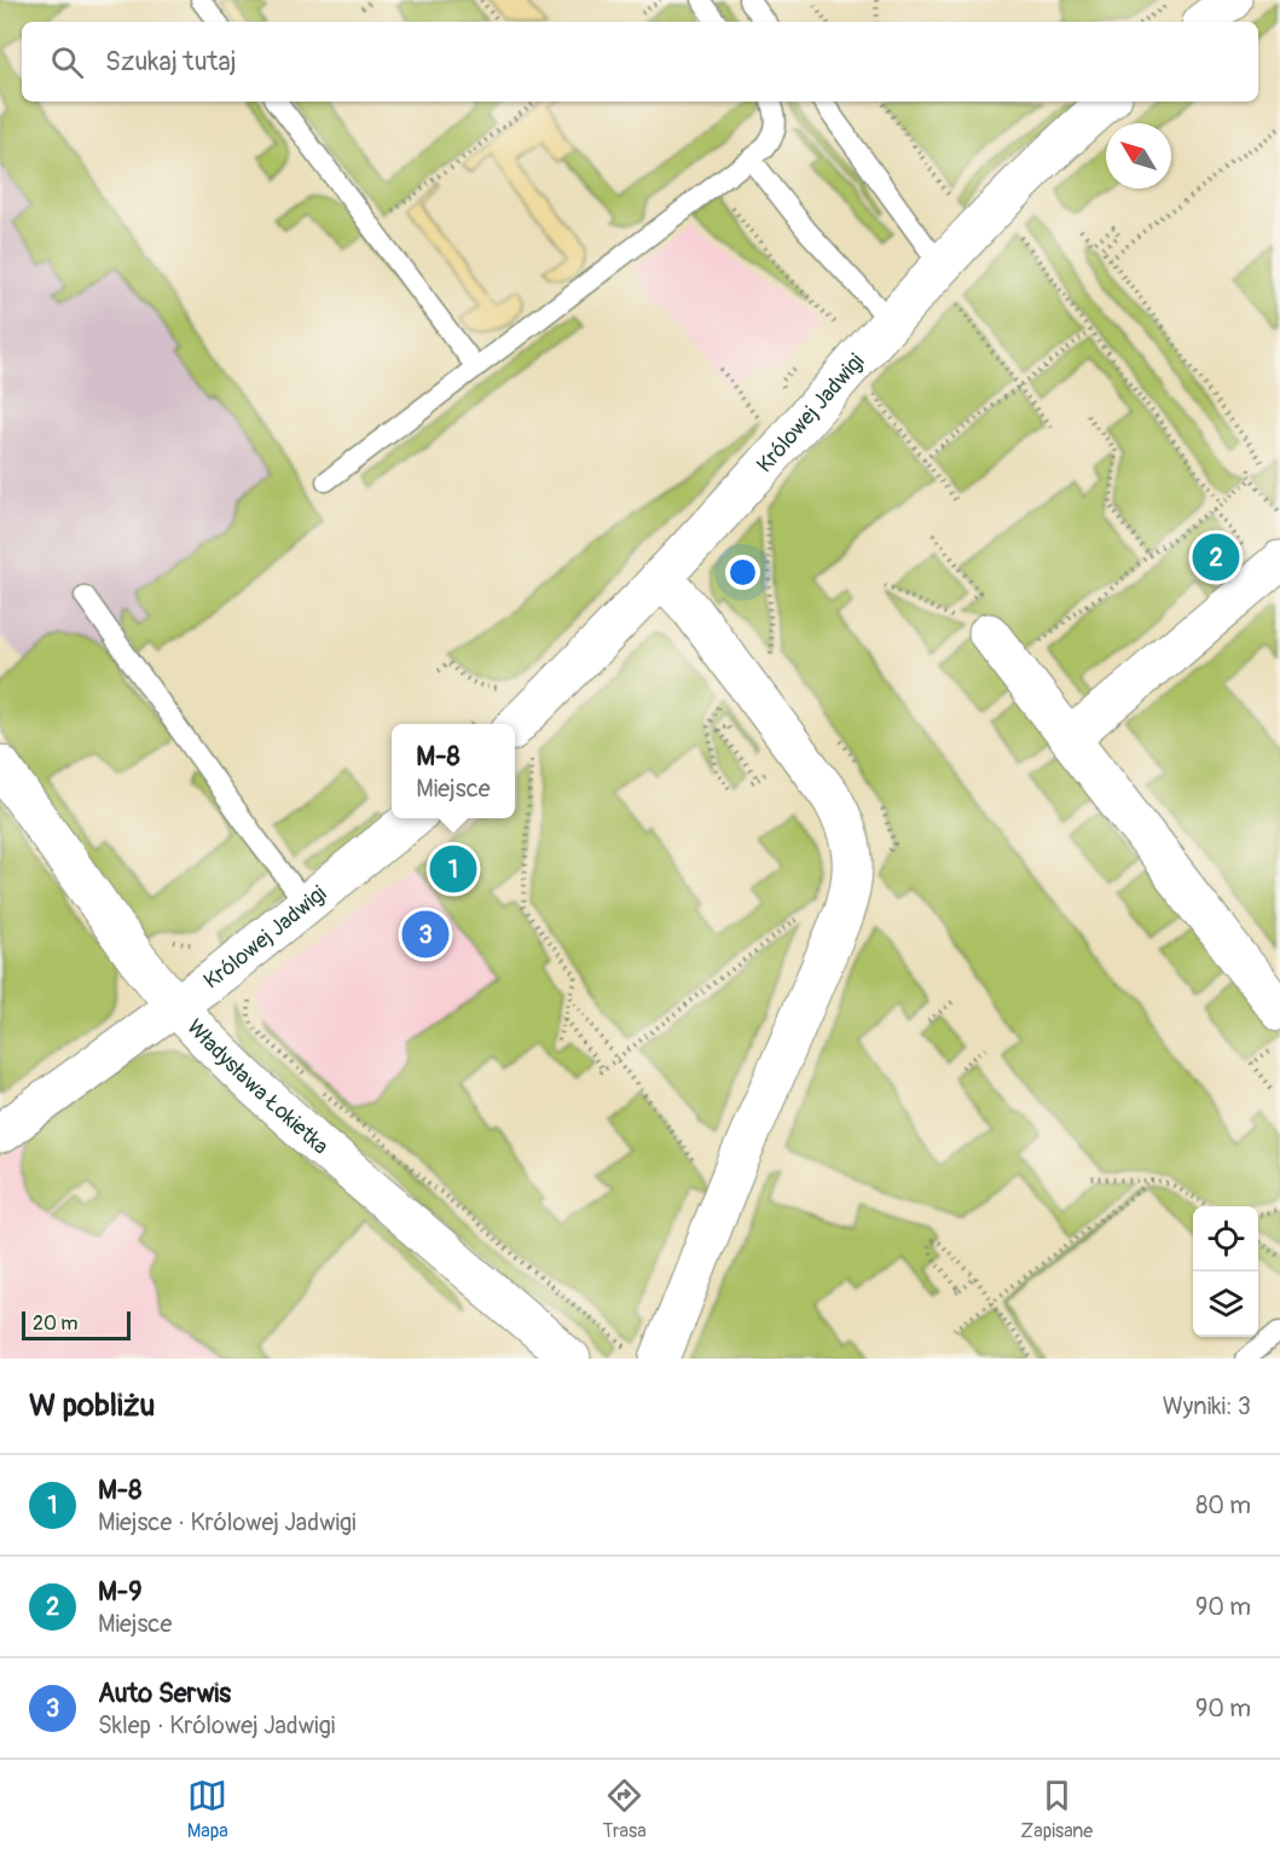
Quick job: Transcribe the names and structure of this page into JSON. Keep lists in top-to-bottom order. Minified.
{"streets":{"street":["Królowej Jadwigi","Władysława Łokietka"]},"crossings":[["Królowej Jadwigi","Władysława Łokietka"]],"scale_bar":"20 m","north":"top left","page":{"search":"Szukaj tutaj","pins":["2","1","3"],"popup":["M-8","Miejsce"],"scale":"20 m","heading":["W pobliżu","Wyniki: 3"],"list":[{"mark":"1","name":"M-8","note":"Miejsce · Królowej Jadwigi","value":"80 m"},{"mark":"2","name":"M-9","note":"Miejsce","value":"90 m"},{"mark":"3","name":"Auto Serwis","note":"Sklep · Królowej Jadwigi","value":"90 m"}],"nav":["Mapa","Trasa","Zapisane"]}}
